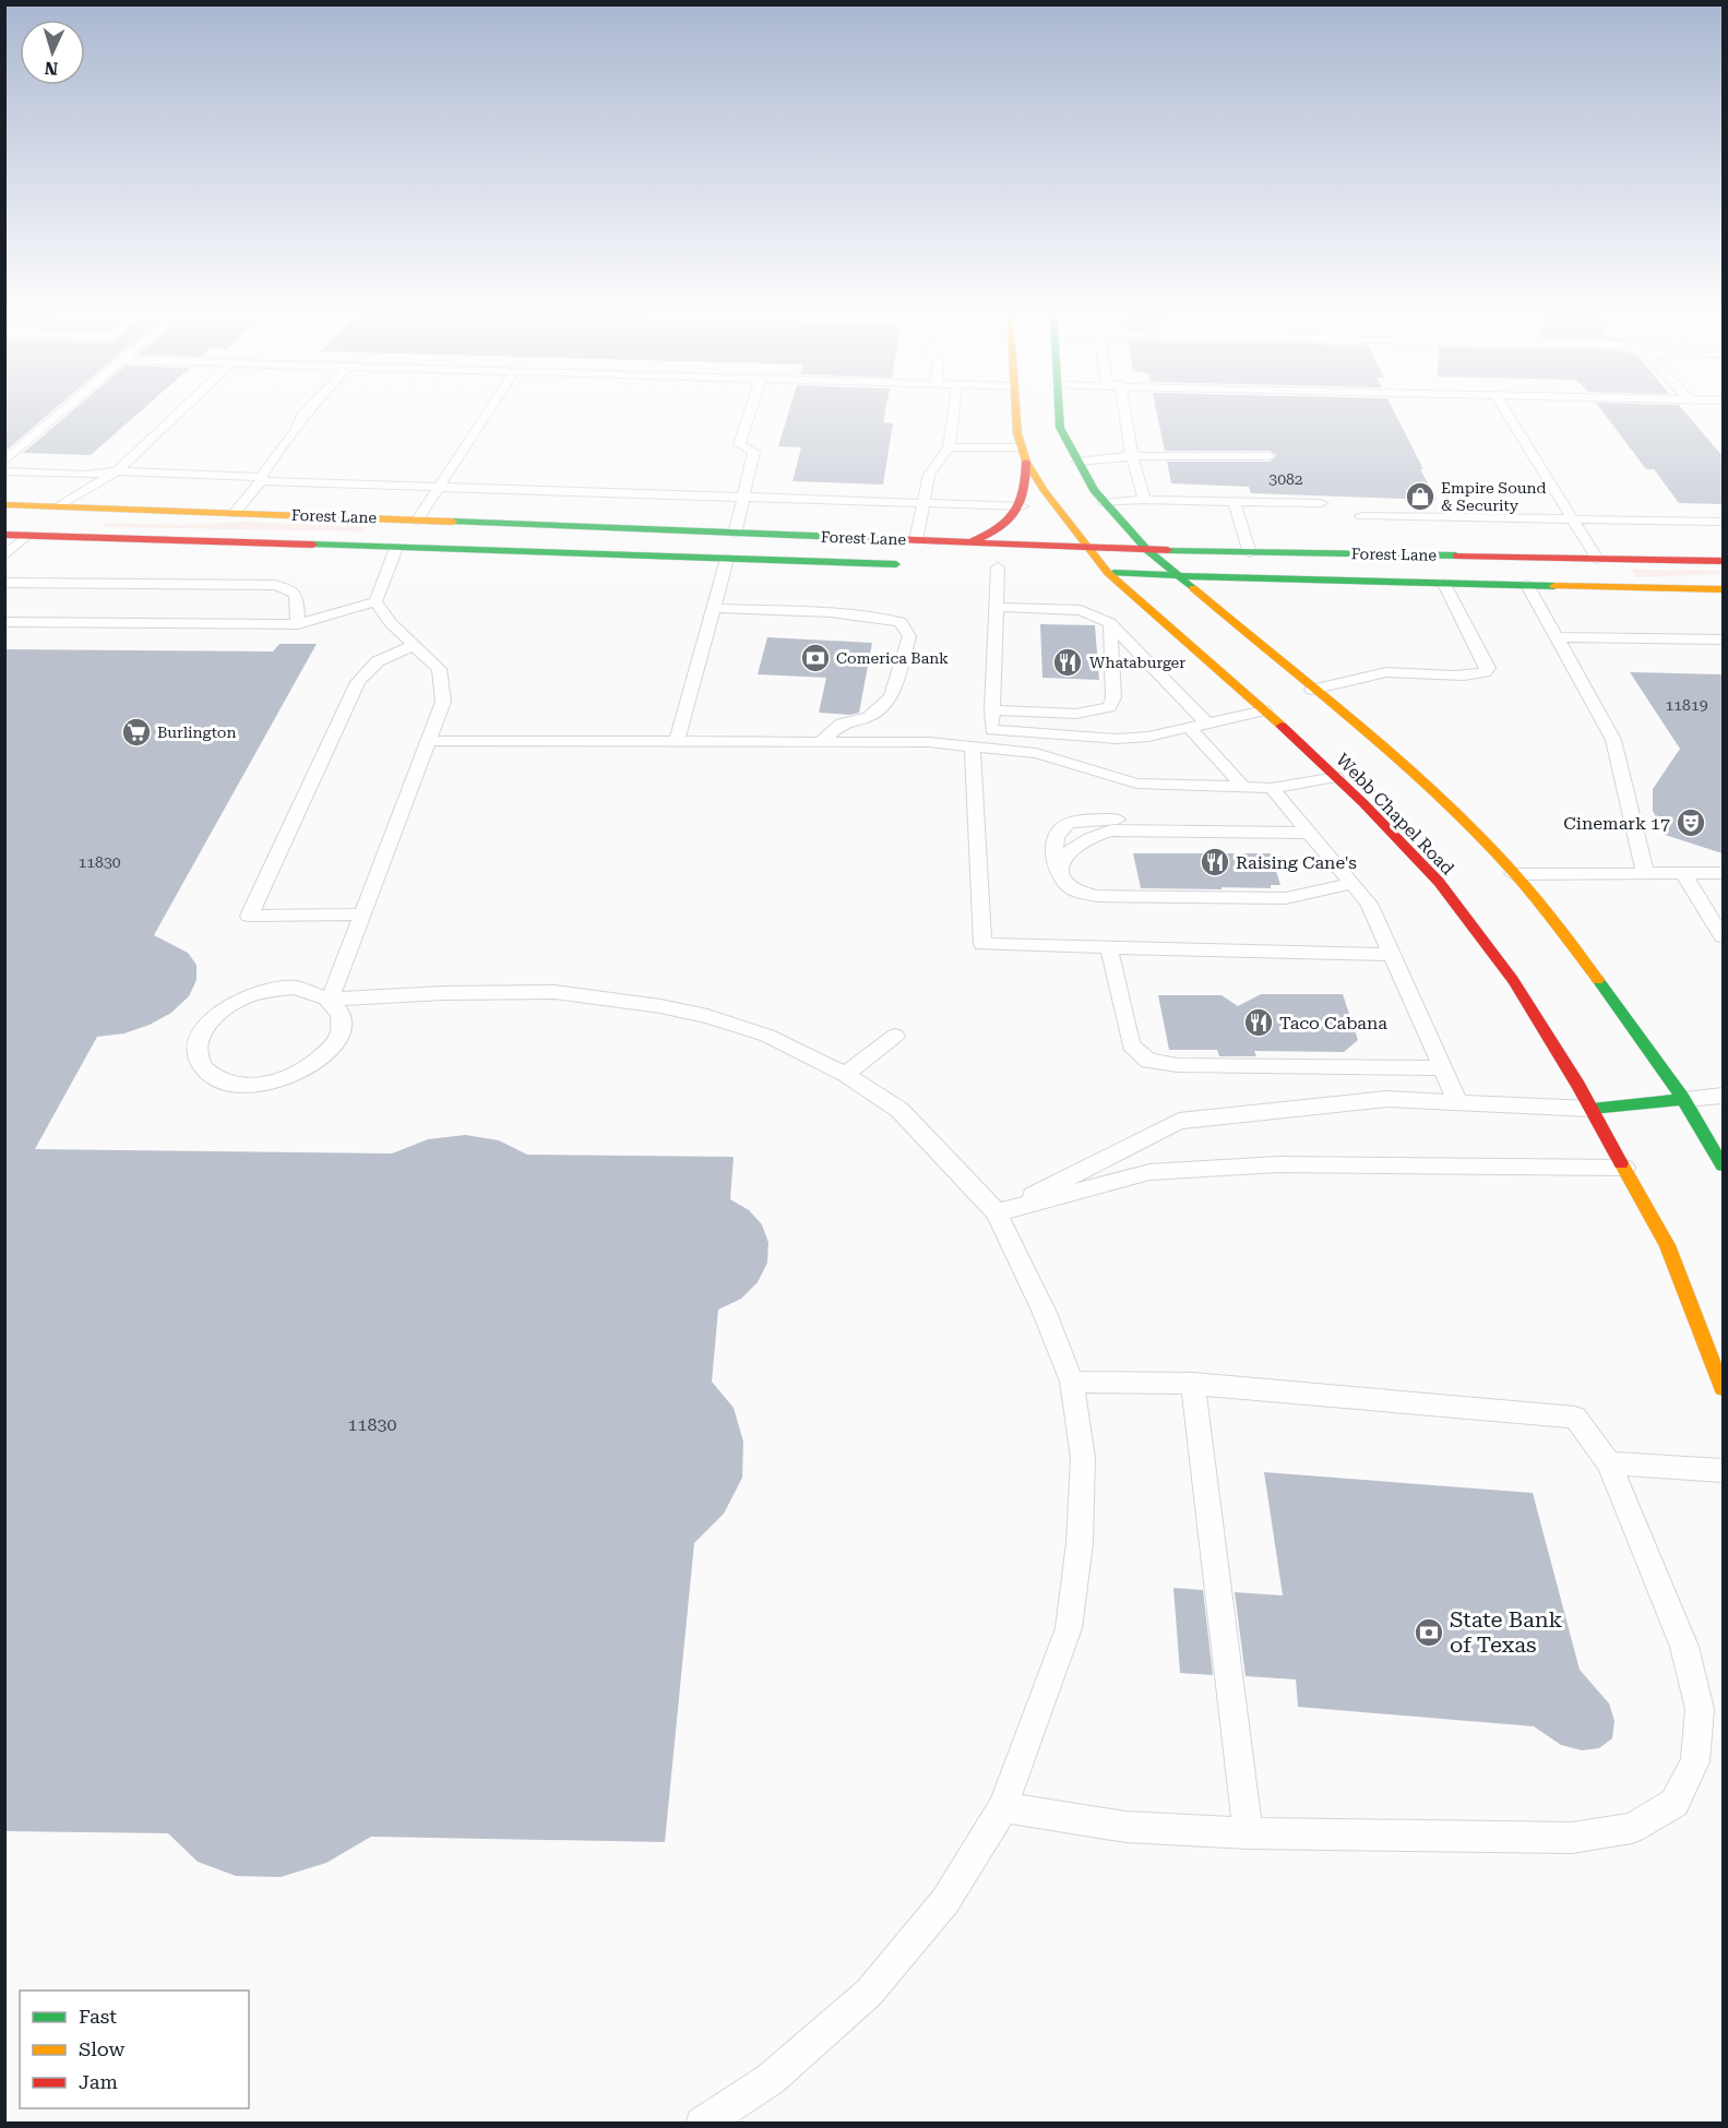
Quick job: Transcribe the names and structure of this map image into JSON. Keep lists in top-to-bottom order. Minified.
{"streets":{"main road":["Forest Lane","Webb Chapel Road"]},"crossings":[["Forest Lane","Webb Chapel Road"]],"places":{"shop":["Empire Sound & Security"],"bank":["Comerica Bank","State Bank of Texas"],"restaurant":["Whataburger","Raising Cane's","Taco Cabana"],"supermarket":["Burlington"],"theatre":["Cinemark 17"]},"house_numbers":["3082","11819","11830","11830"],"legend":["Fast","Slow","Jam"],"north":"bottom"}
